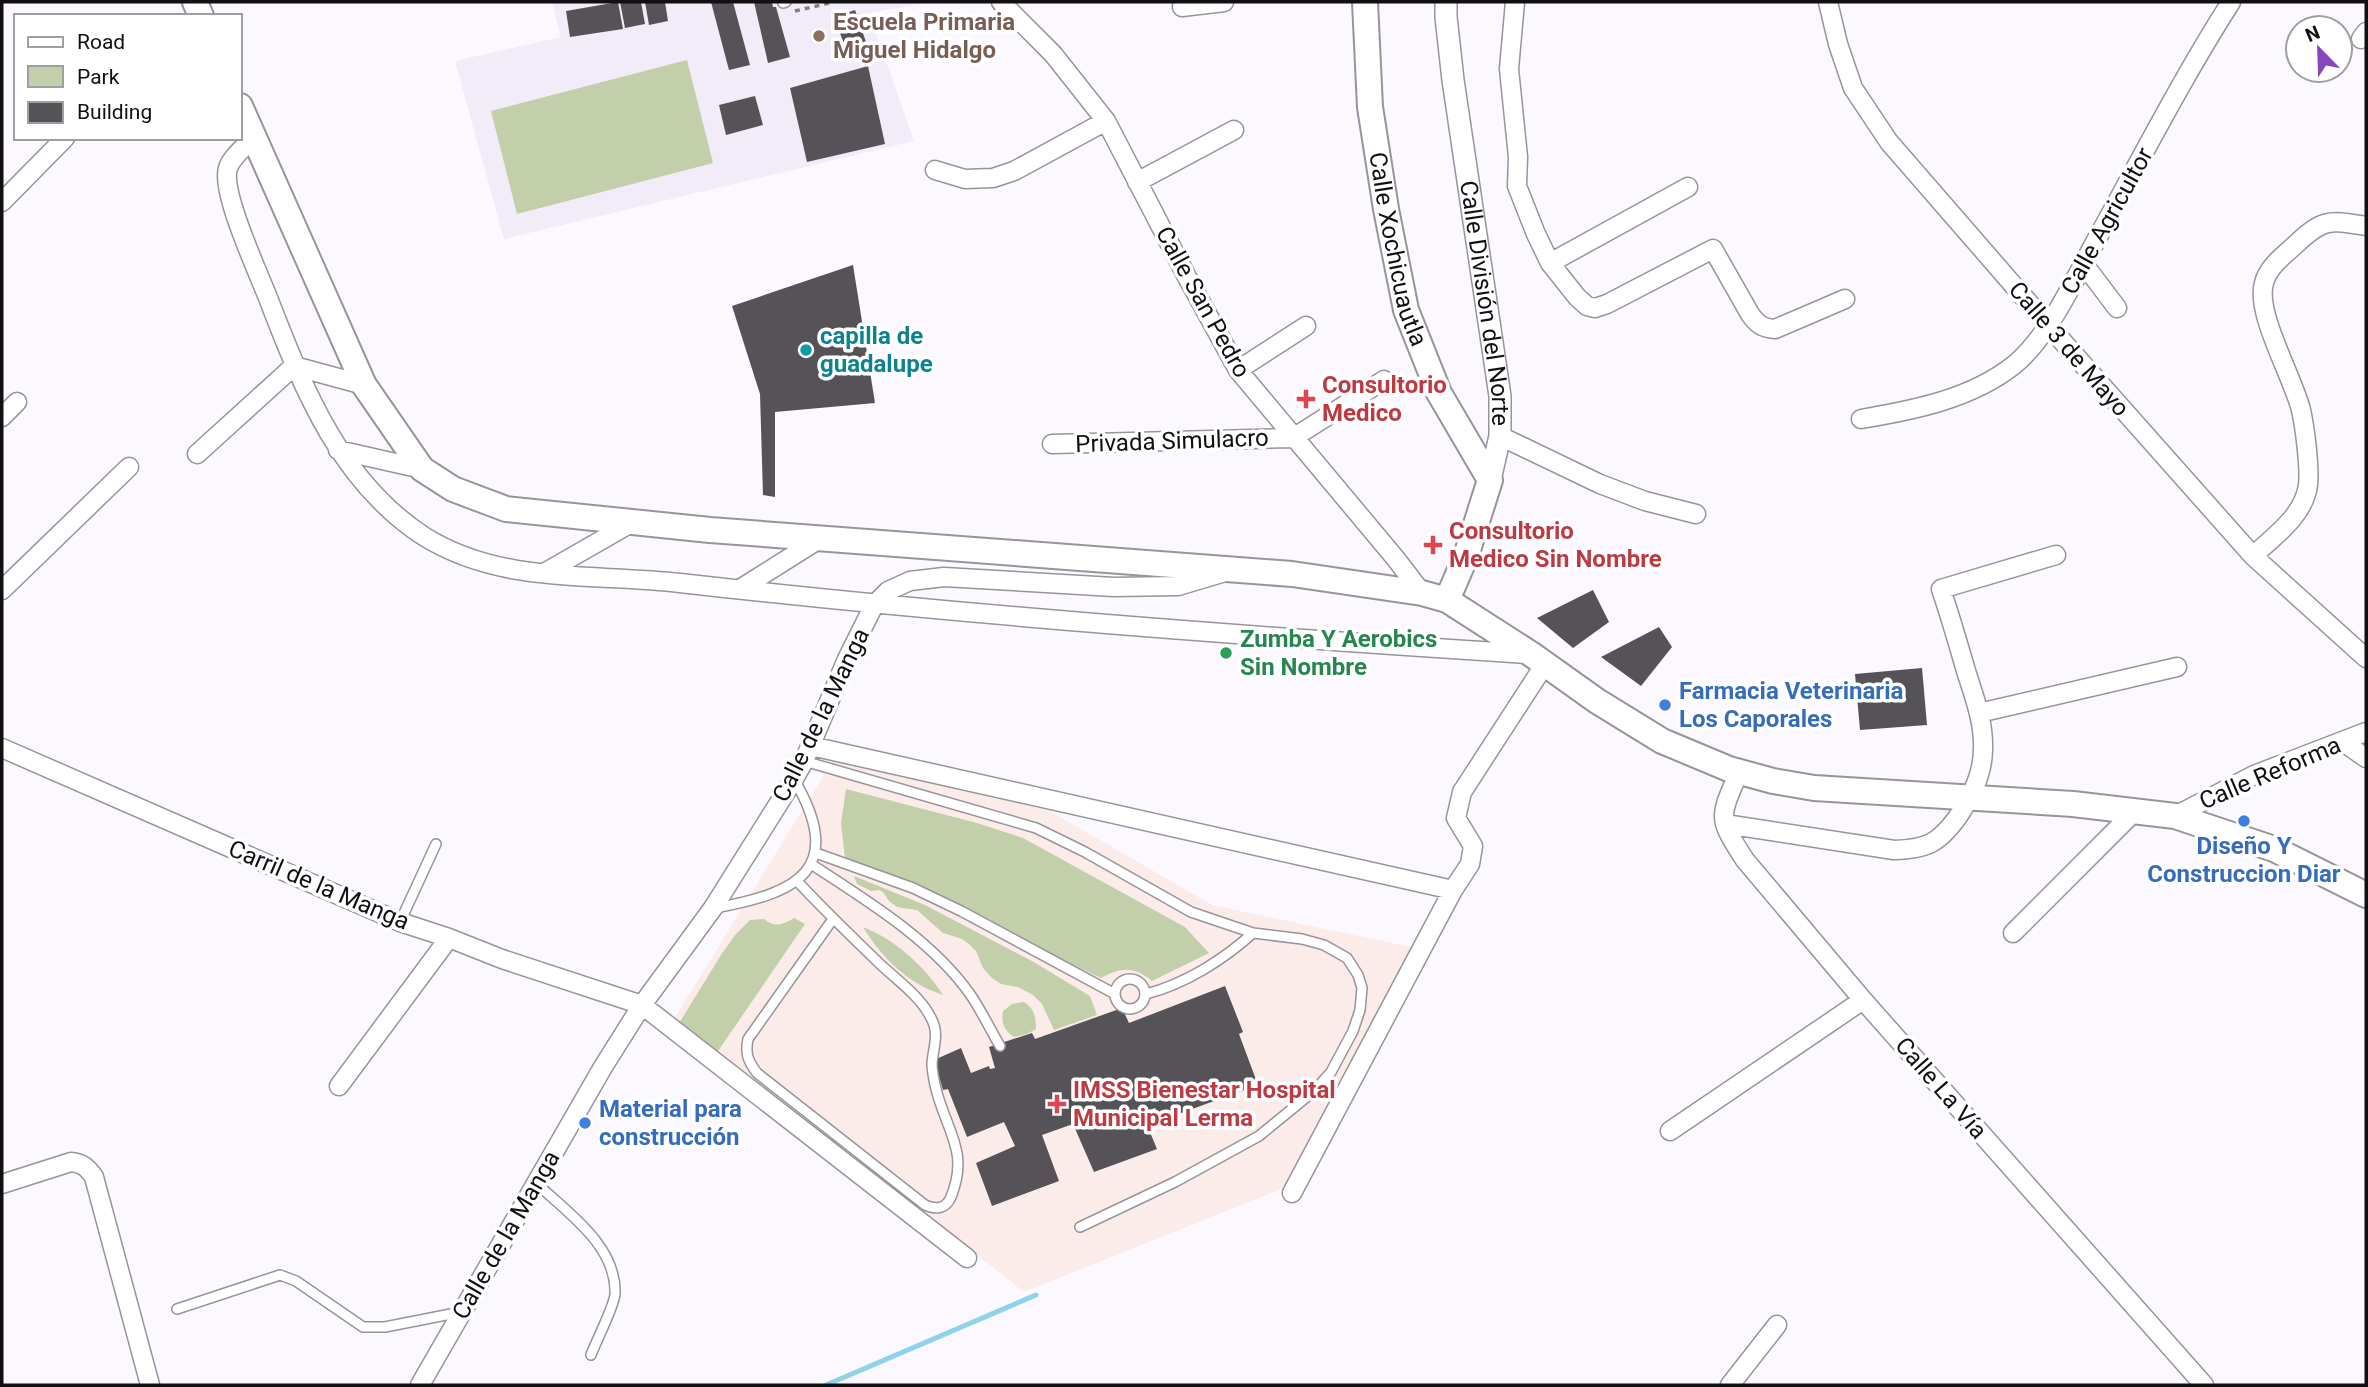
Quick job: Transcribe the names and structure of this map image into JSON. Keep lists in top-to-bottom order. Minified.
{"streets":{"main road":["Calle Xochicuautla","Calle División del Norte"],"street":["Calle Agricultor","Calle San Pedro","Calle 3 de Mayo","Privada Simulacro","Calle de la Manga","Calle Reforma","Carril de la Manga","Calle La Vía"]},"crossings":[["Calle Agricultor","Calle 3 de Mayo"],["Calle Xochicuautla","Calle División del Norte"],["Calle San Pedro","Privada Simulacro"],["Calle de la Manga","Carril de la Manga"]],"places":{"other":["Escuela Primaria Miguel Hidalgo","capilla de guadalupe","Zumba Y Aerobics Sin Nombre","Farmacia Veterinaria Los Caporales","Diseño Y Construccion Diar","Material para construcción"],"health":["Consultorio Medico","Consultorio Medico Sin Nombre","IMSS Bienestar Hospital Municipal Lerma"]},"legend":["Road","Park","Building"],"north":"top left"}
